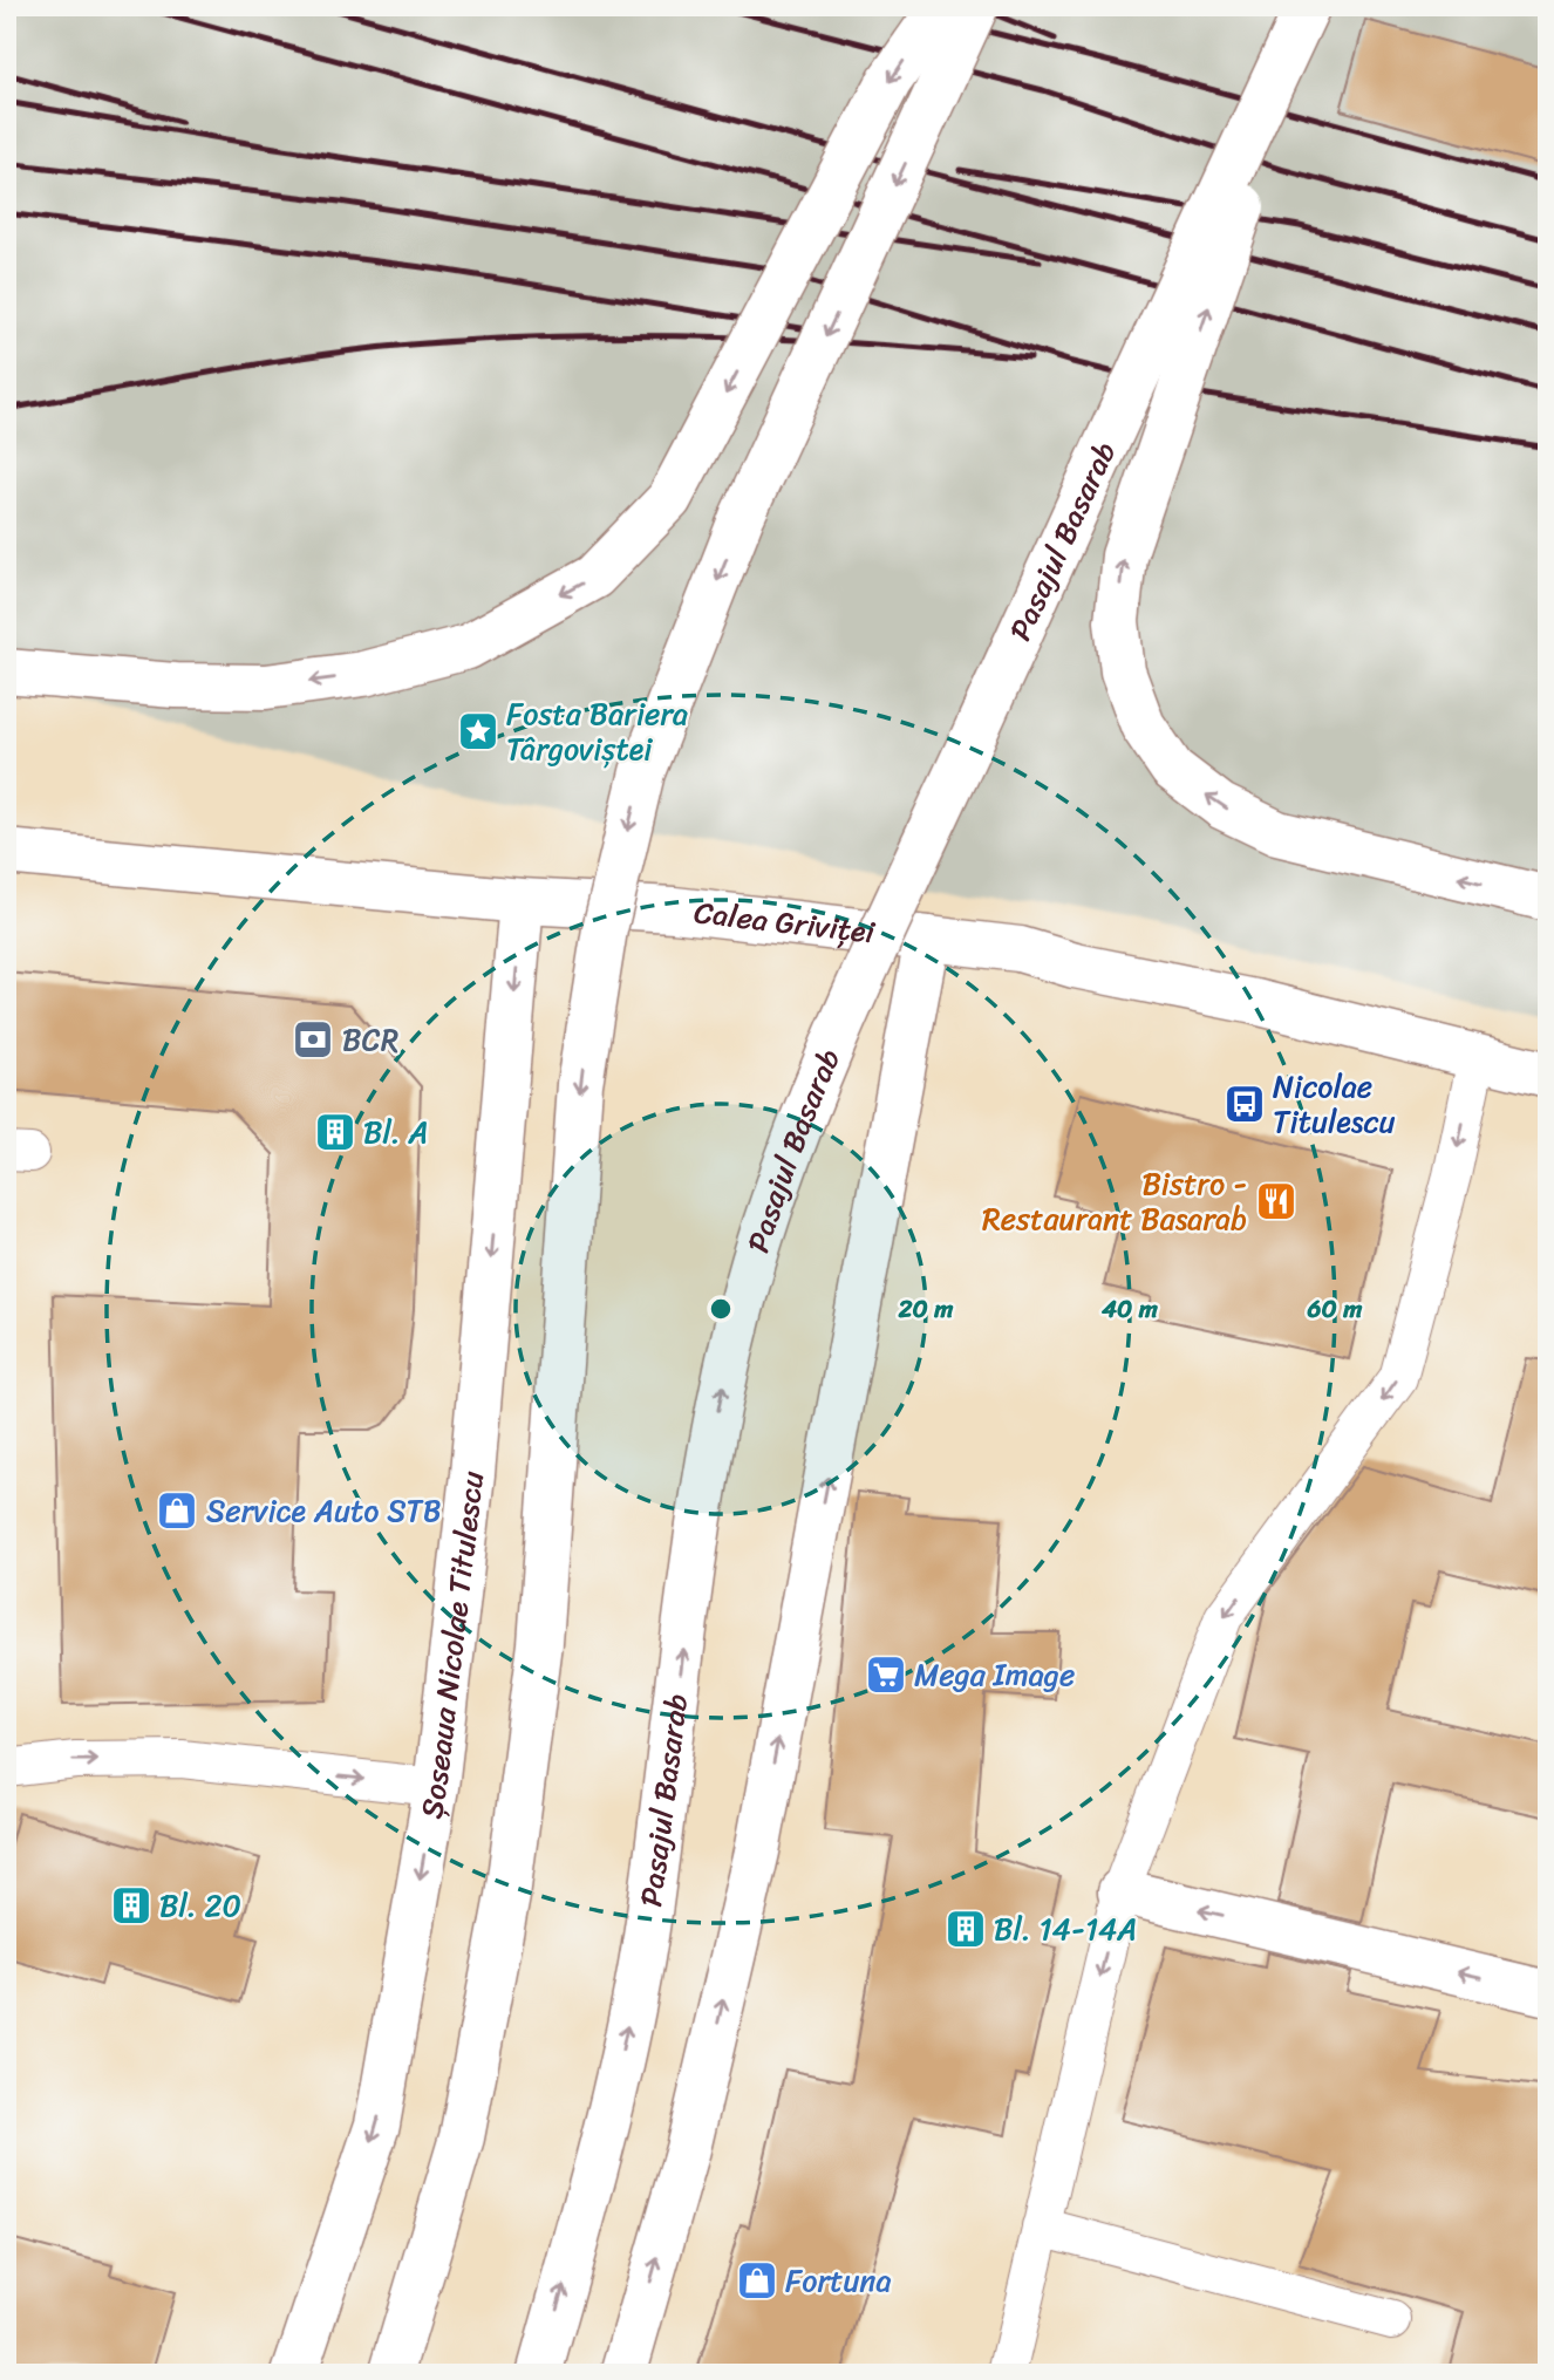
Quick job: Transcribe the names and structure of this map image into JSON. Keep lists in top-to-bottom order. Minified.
{"streets":{"main road":["Pasajul Basarab","Calea Griviței","Șoseaua Nicolae Titulescu"]},"crossings":[["Calea Griviței","Șoseaua Nicolae Titulescu"]],"places":{"place":["Fosta Bariera Târgoviștei"],"bank":["BCR"],"bus stop":["Nicolae Titulescu"],"building":["Bl. A","Bl. 20","Bl. 14-14A"],"restaurant":["Bistro - Restaurant Basarab"],"shop":["Service Auto STB","Fortuna"],"supermarket":["Mega Image"]},"rings":["20 m","40 m","60 m"]}
